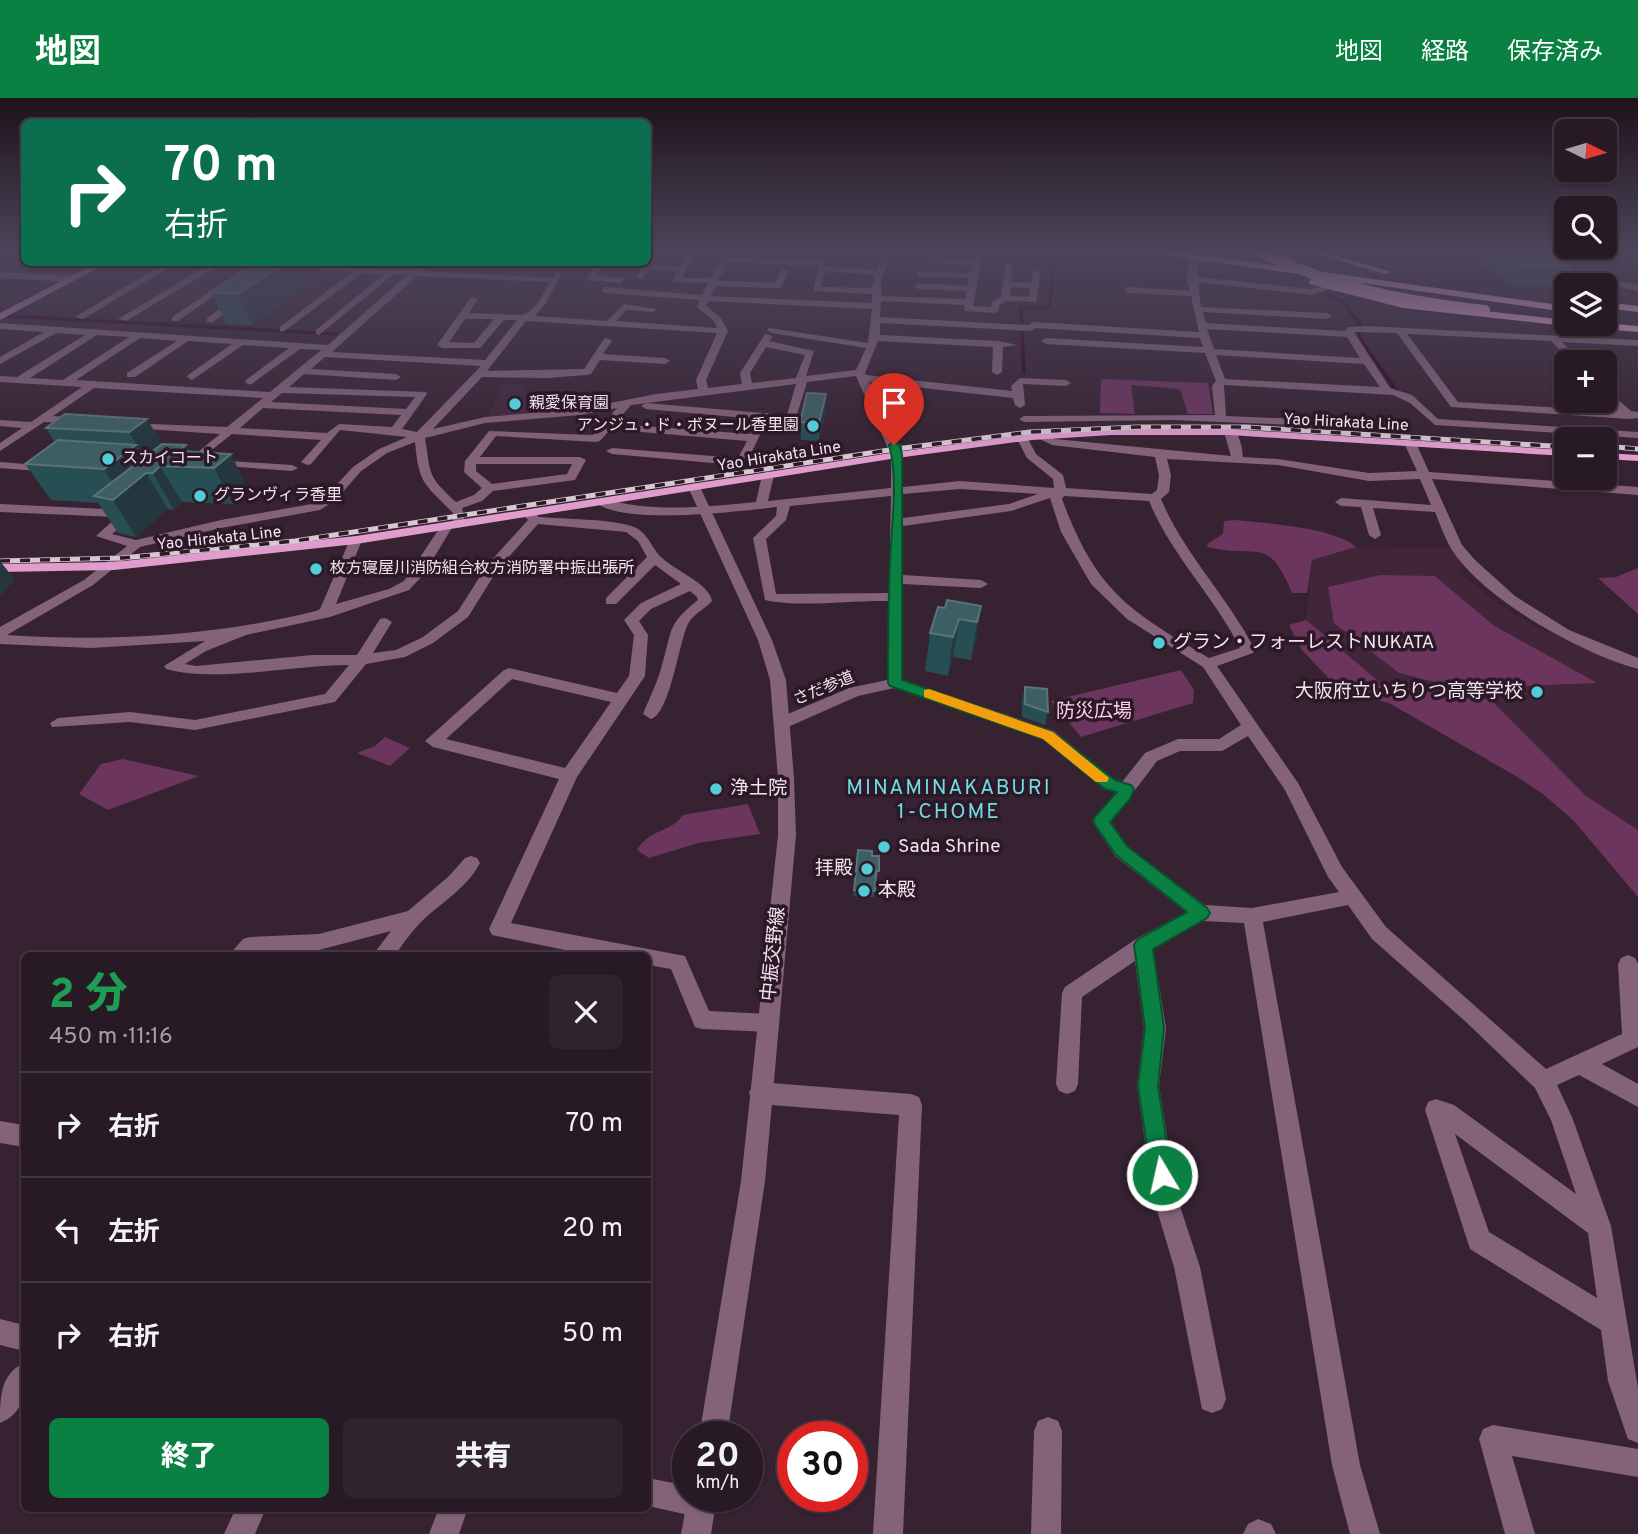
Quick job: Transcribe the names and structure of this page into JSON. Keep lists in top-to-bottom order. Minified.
{"streets":{"main road":["Yao Hirakata Line"],"street":["さだ参道","中振交野線"]},"crossings":[["Yao Hirakata Line","中振交野線"],["さだ参道","中振交野線"]],"districts":["MINAMINAKABURI 1-CHOME"],"parks":["防災広場"],"places":["親愛保育園","アンジュ・ド・ボヌール香里園","スカイコート","グランヴィラ香里","枚方寝屋川消防組合枚方消防署中振出張所","グラン・フォーレストNUKATA","大阪府立いちりつ高等学校","浄土院","Sada Shrine","拝殿","本殿"],"north":"right","page":{"header":"地図","nav":["地図","経路","保存済み"],"map_buttons":["+","−"],"turn":["70 m","右折"],"heading":["2 分","450 m · 11:16"],"list":[{"name":"右折","value":"70 m"},{"name":"左折","value":"20 m"},{"name":"右折","value":"50 m"}],"buttons":["終了","共有"],"speed":"20 km/h","limit":"30"}}
